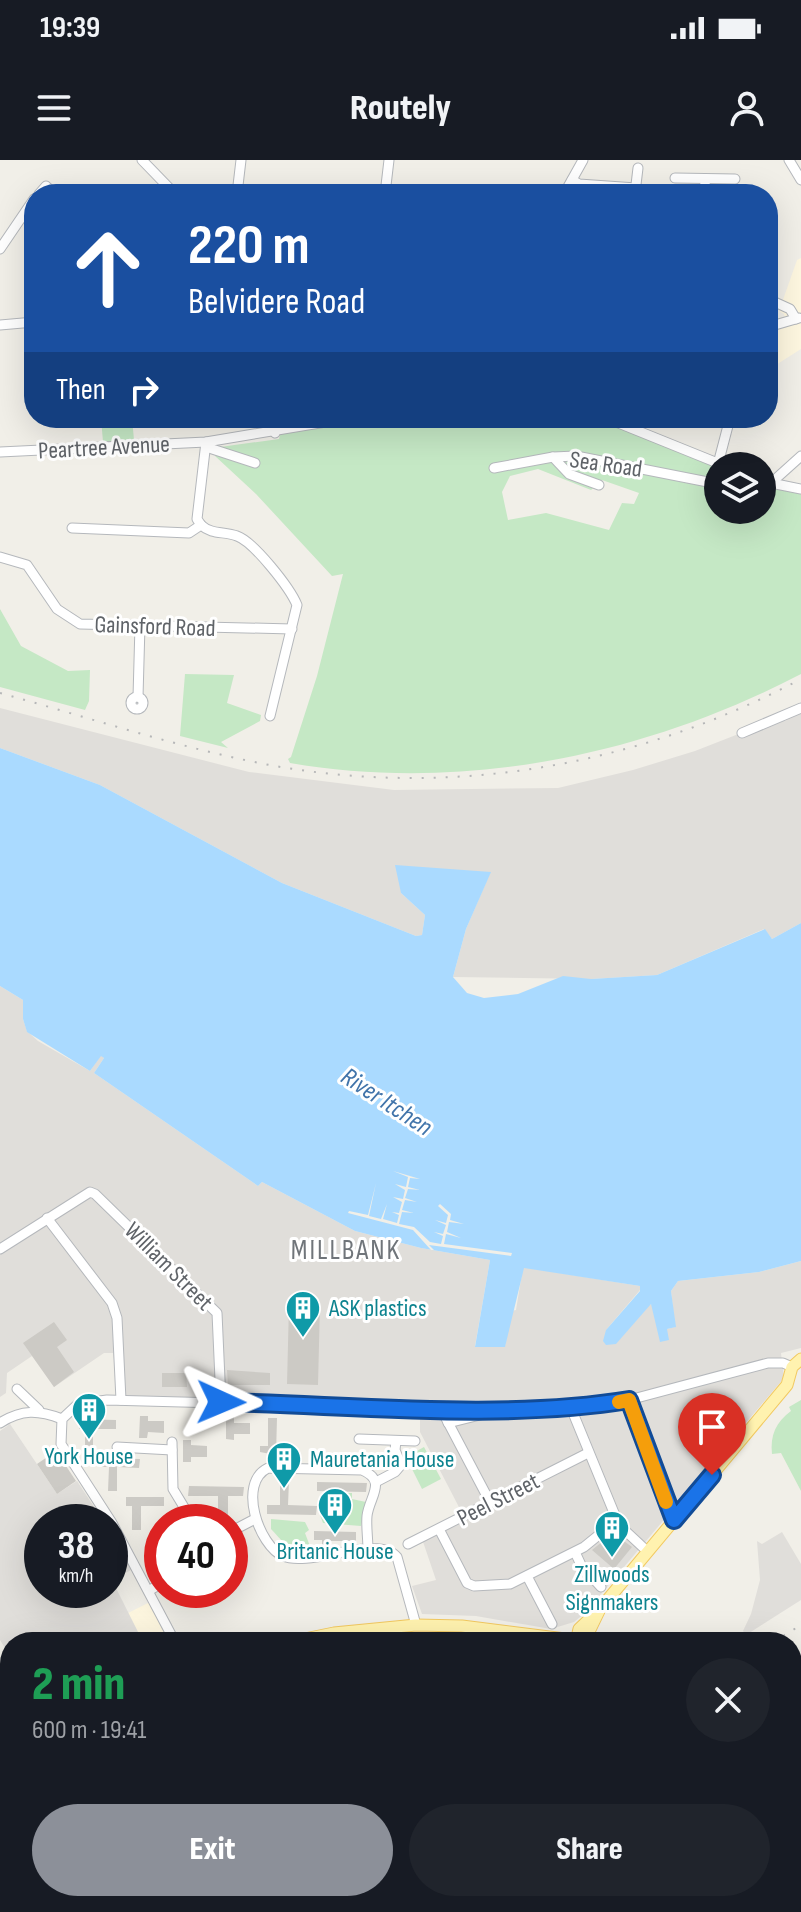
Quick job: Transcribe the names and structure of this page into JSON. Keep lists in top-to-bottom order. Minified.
{"streets":{"street":["Peartree Avenue","Sea Road","Gainsford Road","William Street","Peel Street"]},"districts":["MILLBANK"],"water":["River Itchen"],"places":{"building":["ASK plastics","York House","Mauretania House","Britanic House","Zillwoods Signmakers"]},"page":{"status":"19:39","header":"Routely","turn":["220 m","Belvidere Road"],"then":"Then","speed":"38 km/h","limit":"40","heading":["2 min","600 m · 19:41"],"buttons":["Exit","Share"]}}
